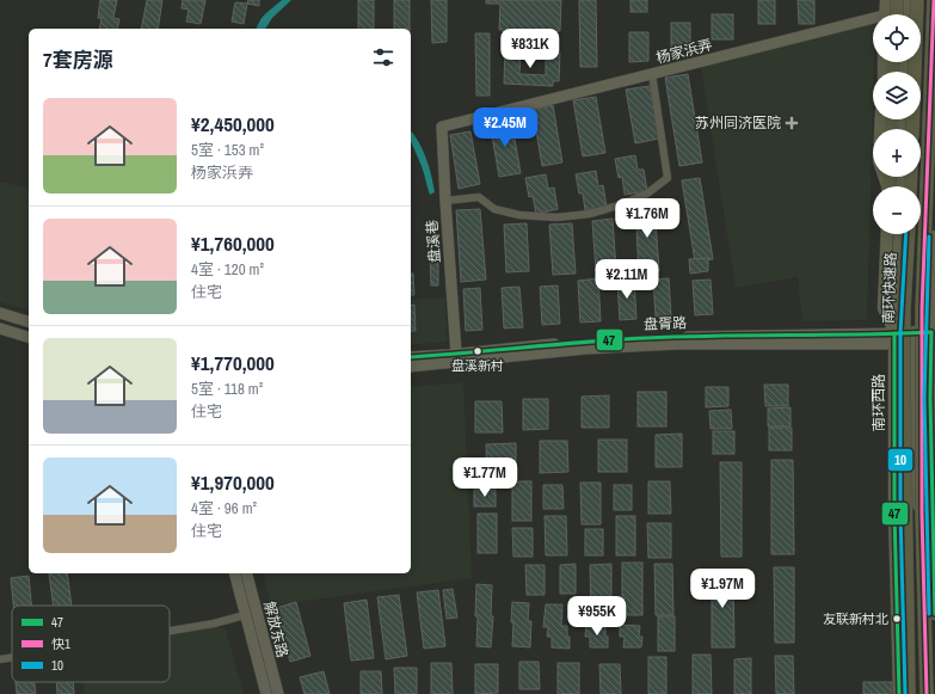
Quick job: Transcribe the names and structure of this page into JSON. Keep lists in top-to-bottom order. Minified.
{"streets":{"highway":["南环快速路"],"main road":["杨家浜弄","盘溪巷","盘胥路","南环西路","解放东路"]},"crossings":[["杨家浜弄","盘溪巷"],["盘溪巷","盘胥路"],["盘胥路","南环西路"]],"places":{"health":["苏州同济医院"],"other":["盘溪新村","友联新村北"]},"lines":["transit line 快1","transit line 10","transit line 47"],"legend":["47","快1","10"],"page":{"map_buttons":["+","−"],"price":["¥831K","¥2.45M","¥1.76M","¥2.11M","¥1.77M","¥1.97M","¥955K"],"heading":"7套房源","list":[{"name":"¥2,450,000","note":"5室 · 153 m² · 杨家浜弄"},{"name":"¥1,760,000","note":"4室 · 120 m² · 住宅"},{"name":"¥1,770,000","note":"5室 · 118 m² · 住宅"},{"name":"¥1,970,000","note":"4室 · 96 m² · 住宅"}]}}
